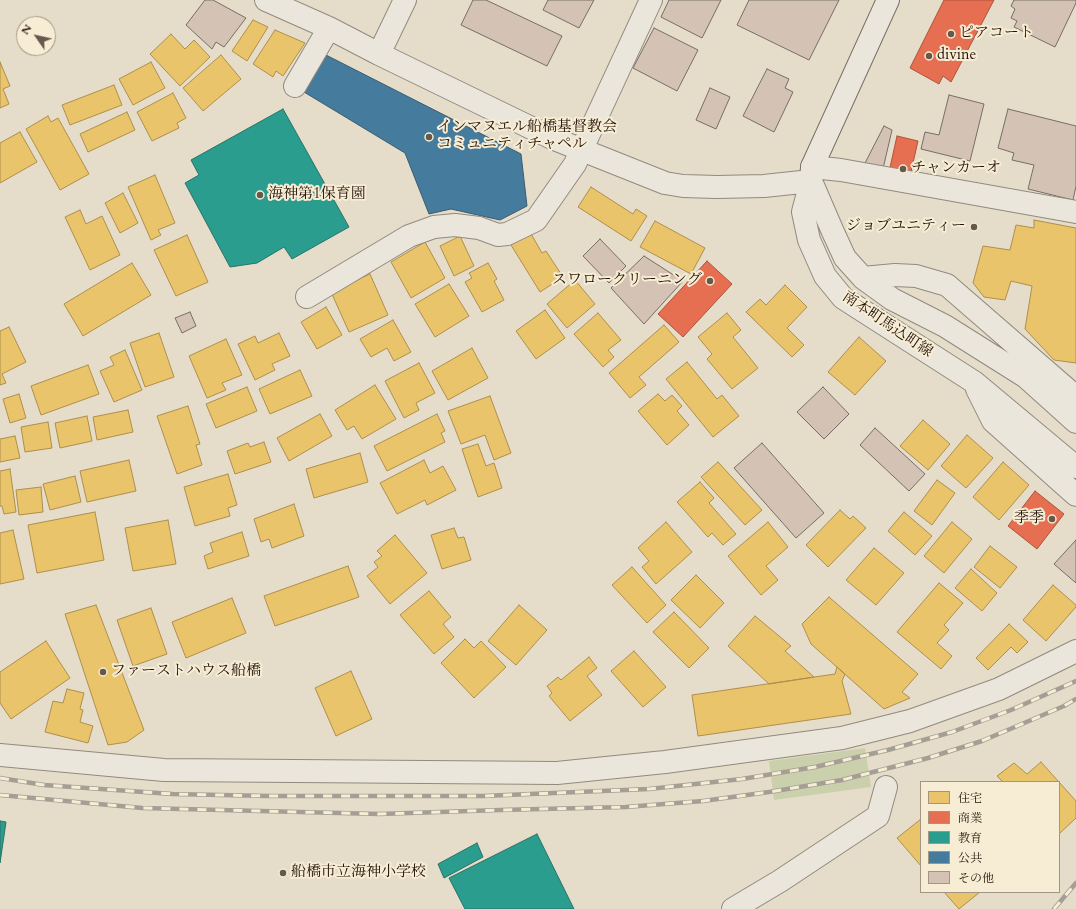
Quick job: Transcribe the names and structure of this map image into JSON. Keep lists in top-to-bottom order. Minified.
{"streets":{"street":["南本町馬込町線"]},"places":["ピアコート","divine","インマヌエル船橋基督教会 コミュニティチャペル","チャンカーオ","海神第1保育園","ジョブユニティー","スワロークリーニング","季季","ファーストハウス船橋","船橋市立海神小学校"],"legend":["住宅","商業","教育","公共","その他"],"north":"top left"}
